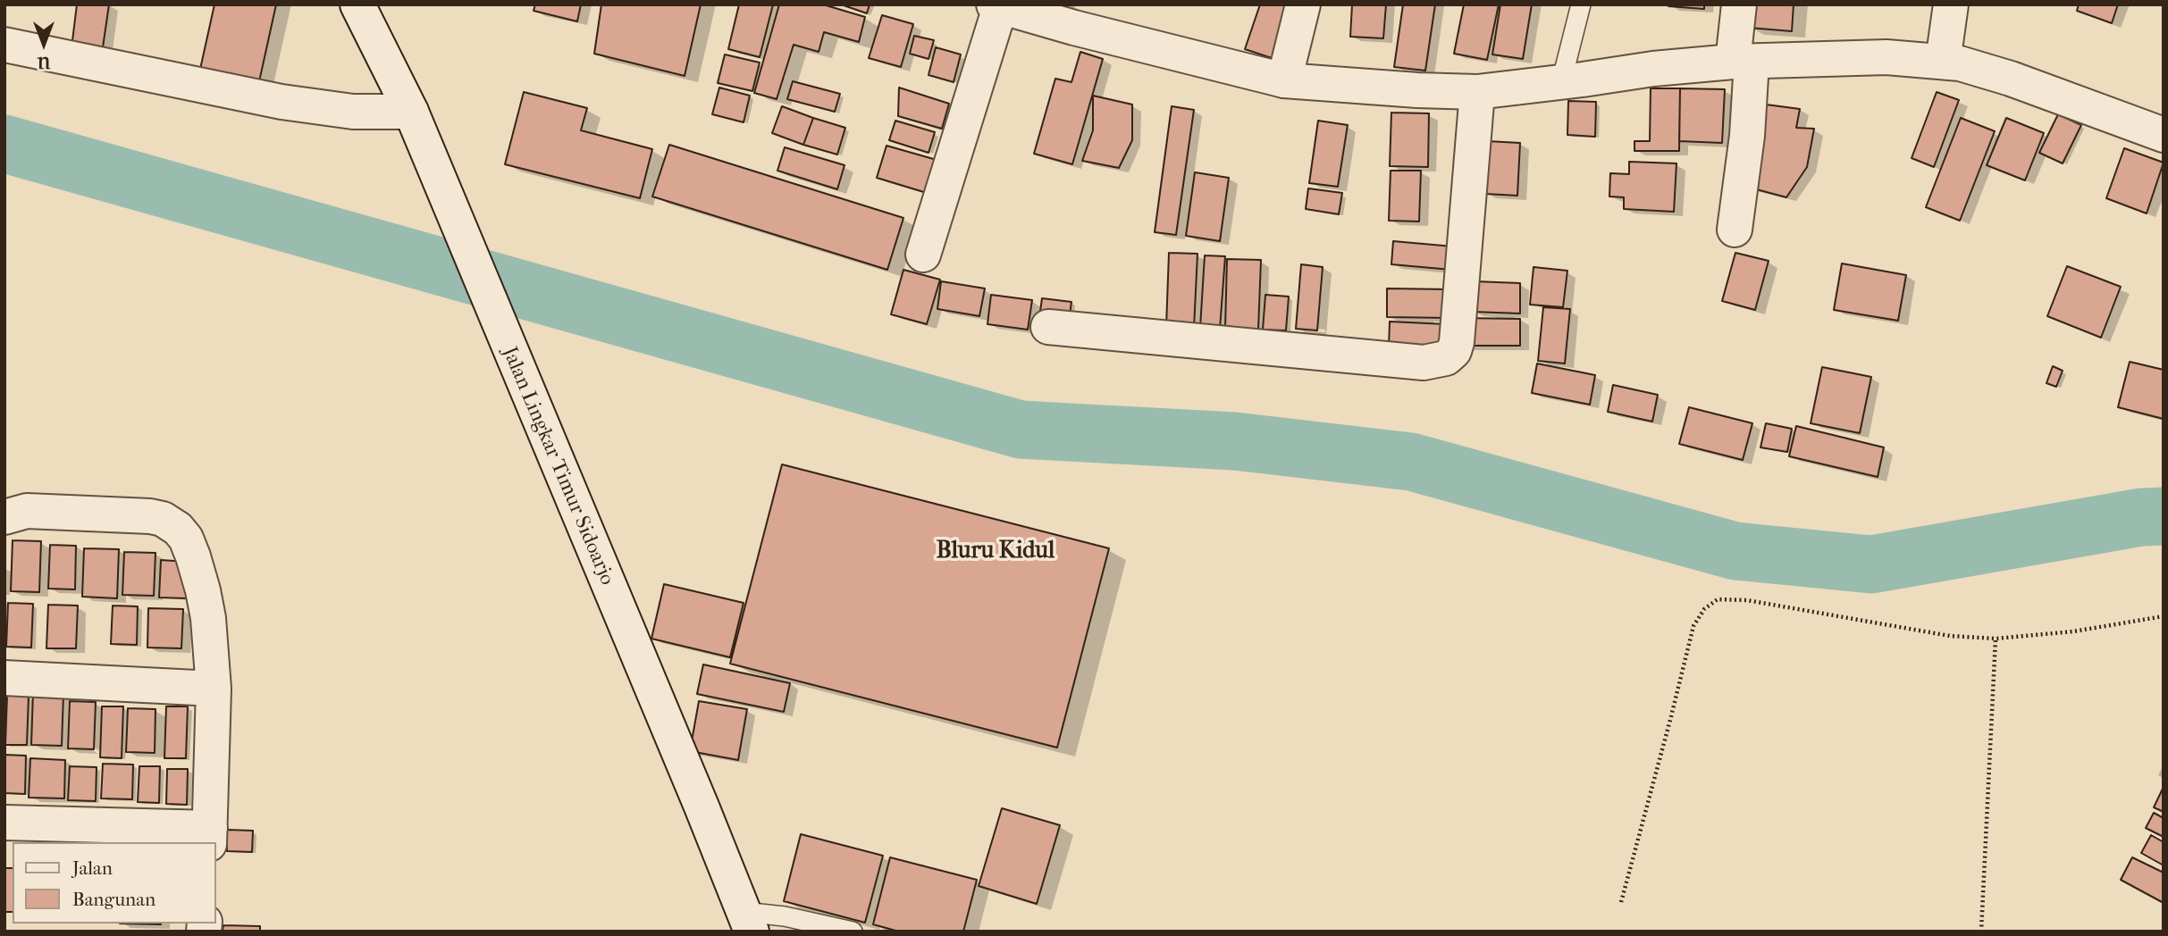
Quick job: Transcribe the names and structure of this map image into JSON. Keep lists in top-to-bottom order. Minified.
{"streets":{"street":["Jalan Lingkar Timur Sidoarjo"]},"districts":["Bluru Kidul"],"legend":["Jalan","Bangunan"],"north":"bottom"}
